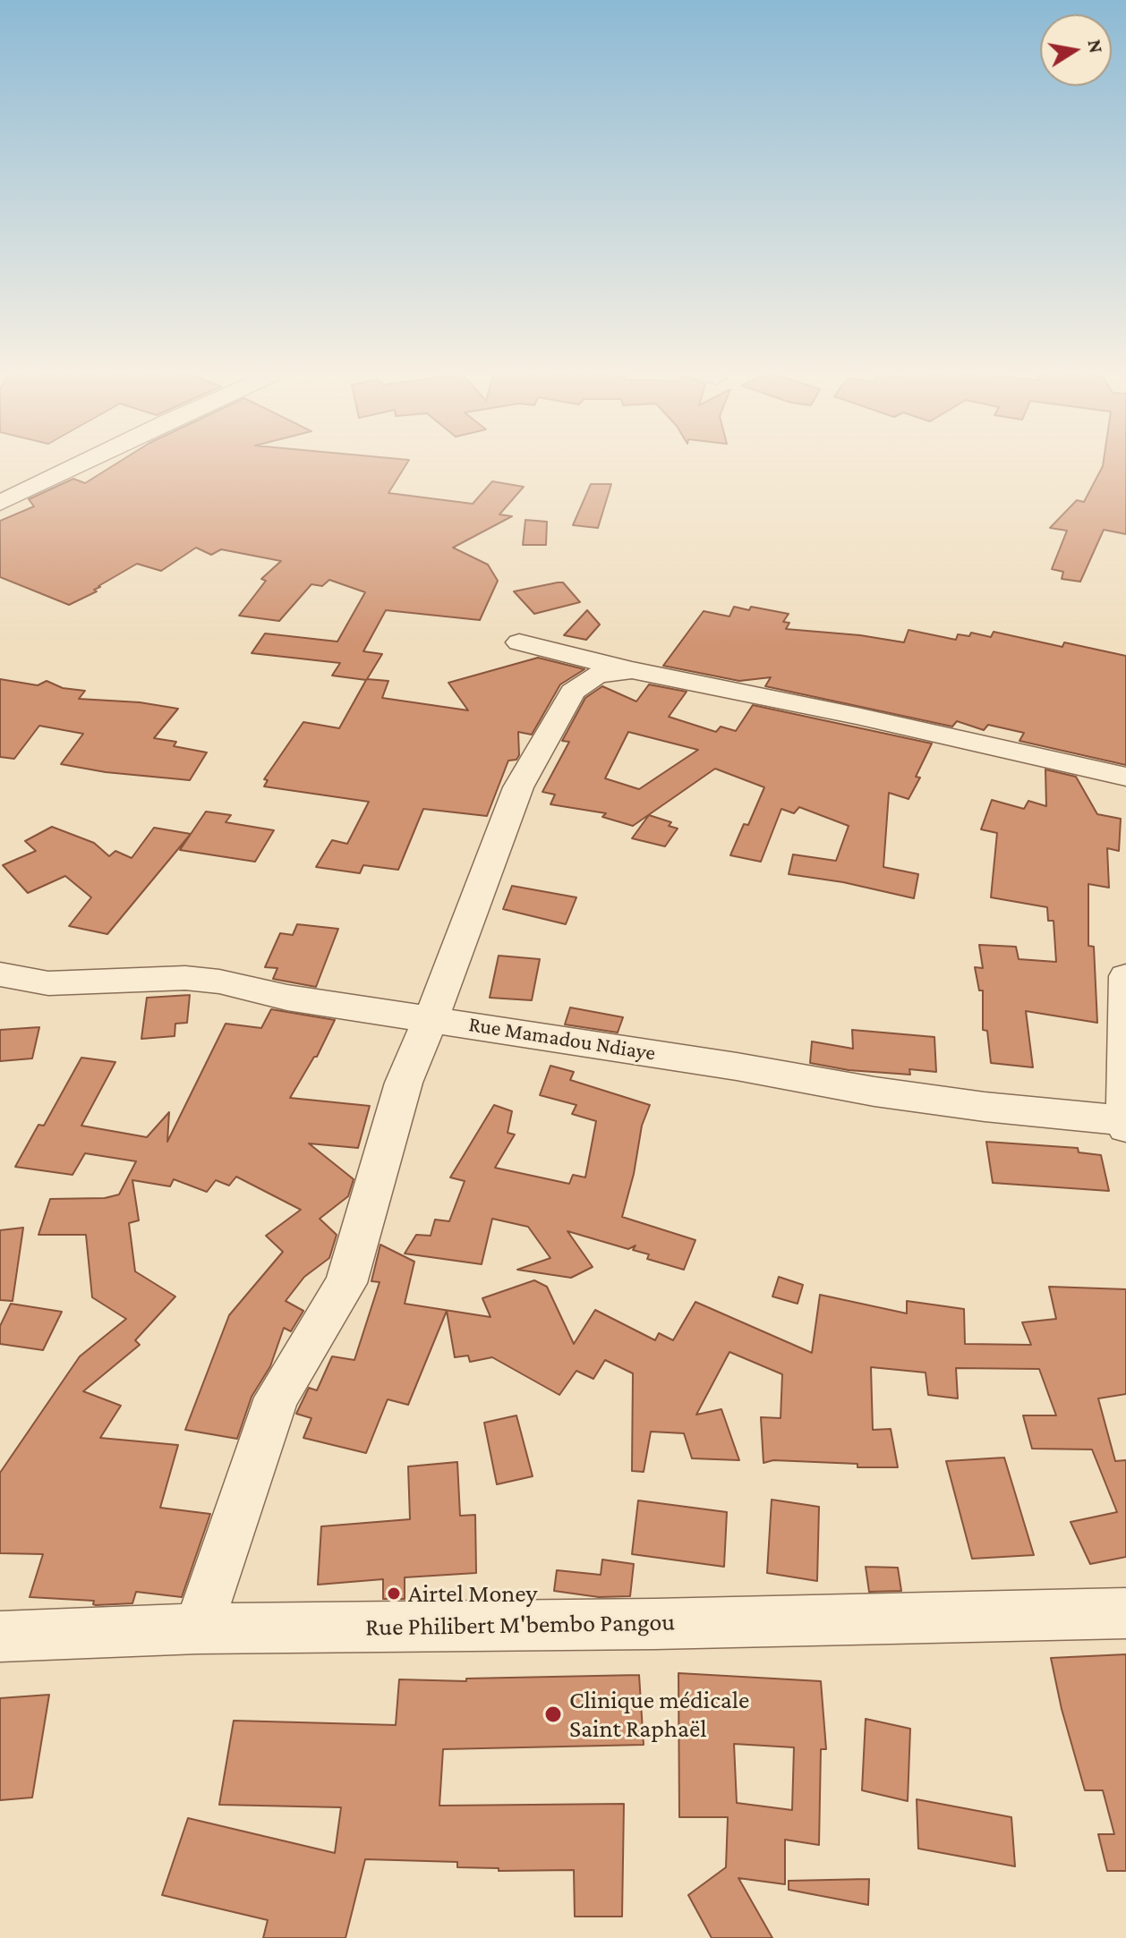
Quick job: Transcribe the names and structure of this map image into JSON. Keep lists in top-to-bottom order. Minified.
{"streets":{"street":["Rue Mamadou Ndiaye","Rue Philibert M'bembo Pangou"]},"places":["Airtel Money","Clinique médicale Saint Raphaël"],"north":"right"}
